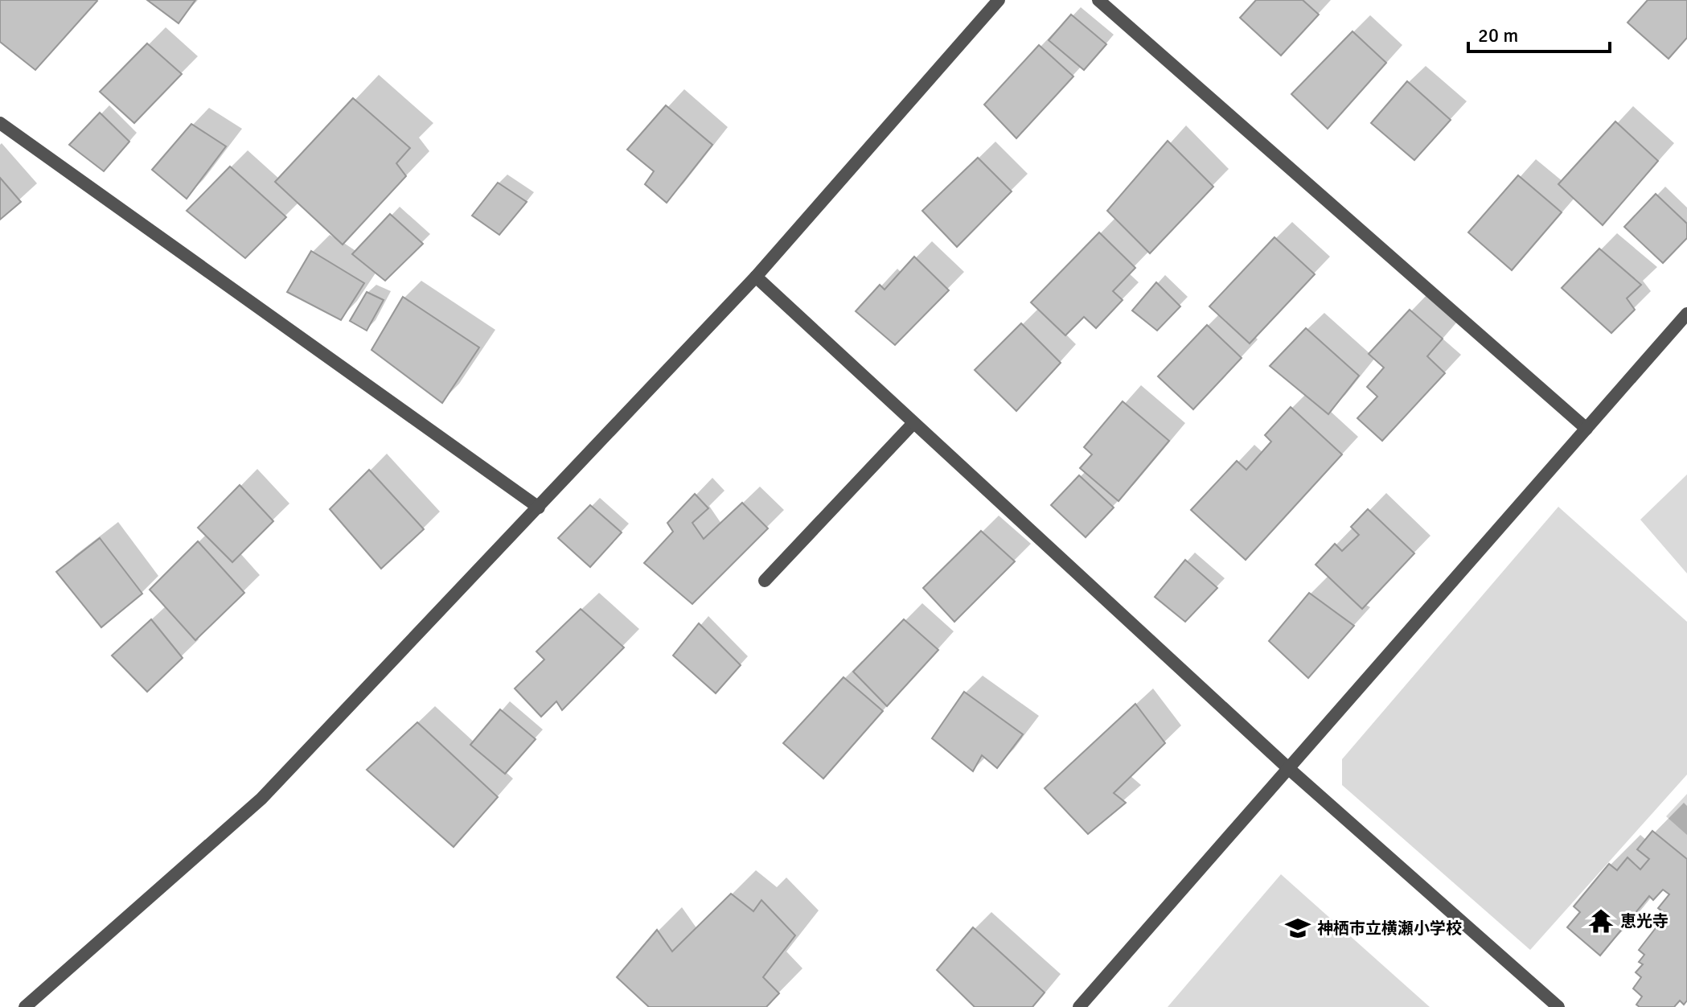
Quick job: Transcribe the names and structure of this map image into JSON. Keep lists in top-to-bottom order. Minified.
{"places":{"temple":["恵光寺"],"school or university":["神栖市立横瀬小学校"]},"scale_bar":"20 m"}
